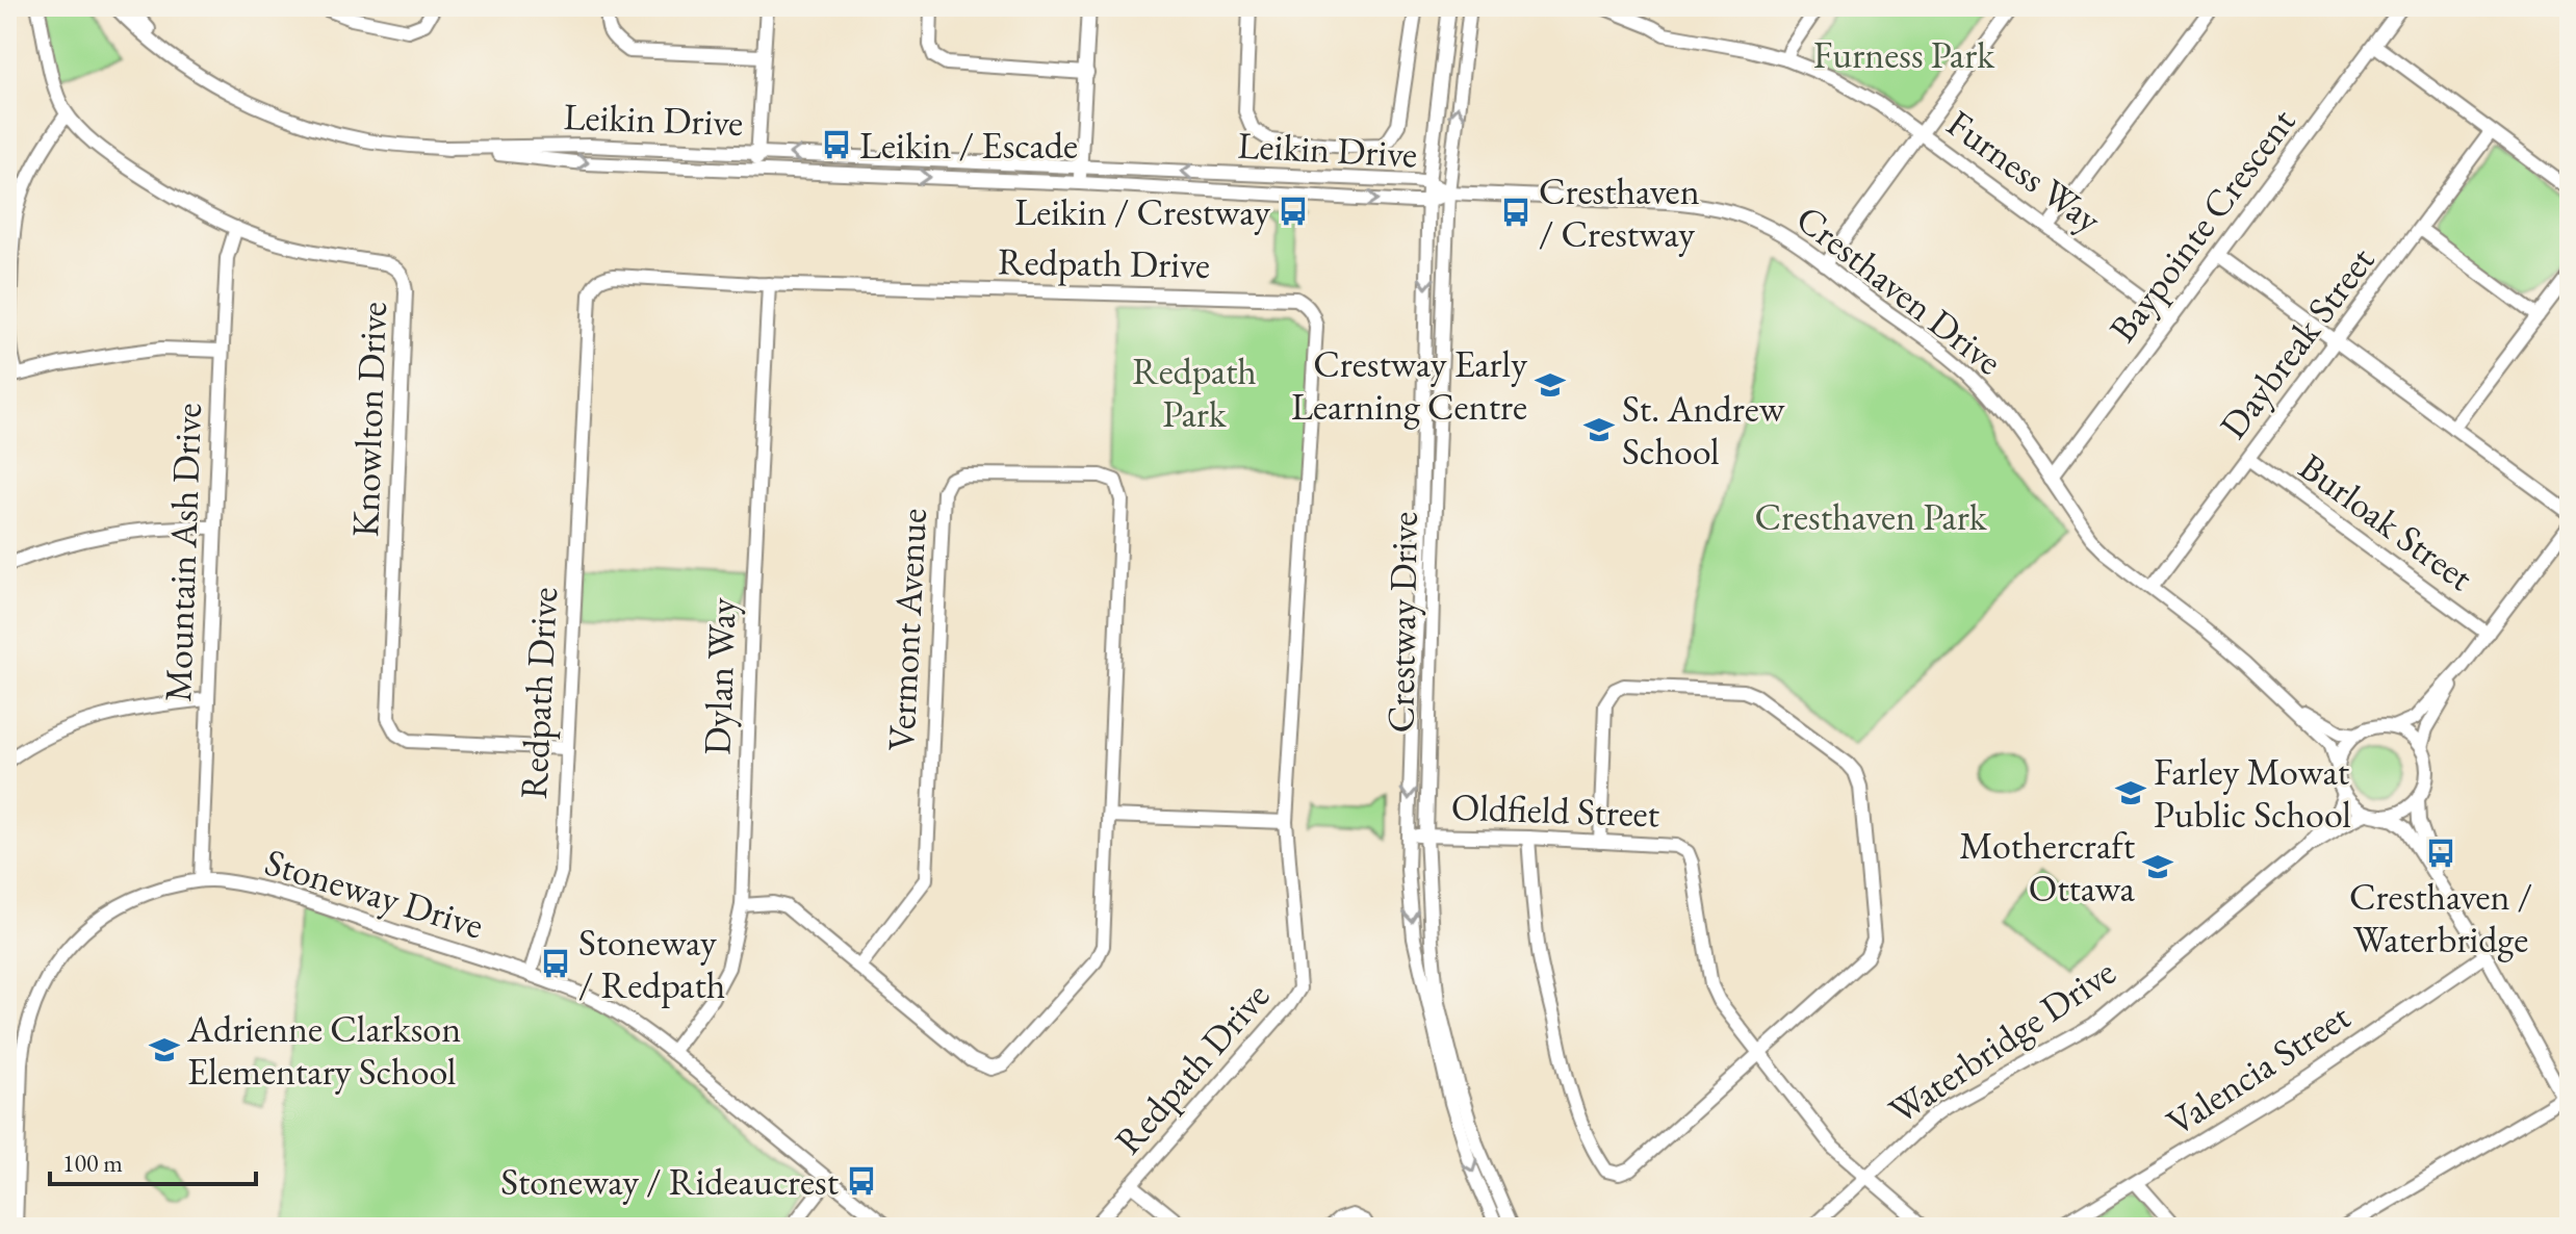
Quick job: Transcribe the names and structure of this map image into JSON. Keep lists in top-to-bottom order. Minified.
{"streets":{"street":["Leikin Drive","Furness Way","Baypointe Crescent","Redpath Drive","Cresthaven Drive","Daybreak Street","Knowlton Drive","Burloak Street","Mountain Ash Drive","Crestway Drive","Vermont Avenue","Dylan Way","Oldfield Street","Stoneway Drive","Waterbridge Drive","Valencia Street"]},"crossings":[["Leikin Drive","Cresthaven Drive"],["Leikin Drive","Crestway Drive"],["Furness Way","Baypointe Crescent"],["Baypointe Crescent","Cresthaven Drive"],["Redpath Drive","Knowlton Drive"],["Redpath Drive","Dylan Way"],["Redpath Drive","Stoneway Drive"],["Cresthaven Drive","Daybreak Street"],["Cresthaven Drive","Crestway Drive"],["Cresthaven Drive","Waterbridge Drive"],["Daybreak Street","Burloak Street"],["Knowlton Drive","Mountain Ash Drive"],["Mountain Ash Drive","Stoneway Drive"],["Crestway Drive","Oldfield Street"],["Dylan Way","Stoneway Drive"],["Oldfield Street","Waterbridge Drive"]],"parks":["Furness Park","Redpath Park","Cresthaven Park"],"places":{"bus stop":["Leikin / Escade","Leikin / Crestway","Cresthaven / Crestway","Cresthaven / Waterbridge","Stoneway / Redpath","Stoneway / Rideaucrest"],"school or university":["Crestway Early Learning Centre","St. Andrew School","Farley Mowat Public School","Mothercraft Ottawa","Adrienne Clarkson Elementary School"]},"scale_bar":"100 m"}
